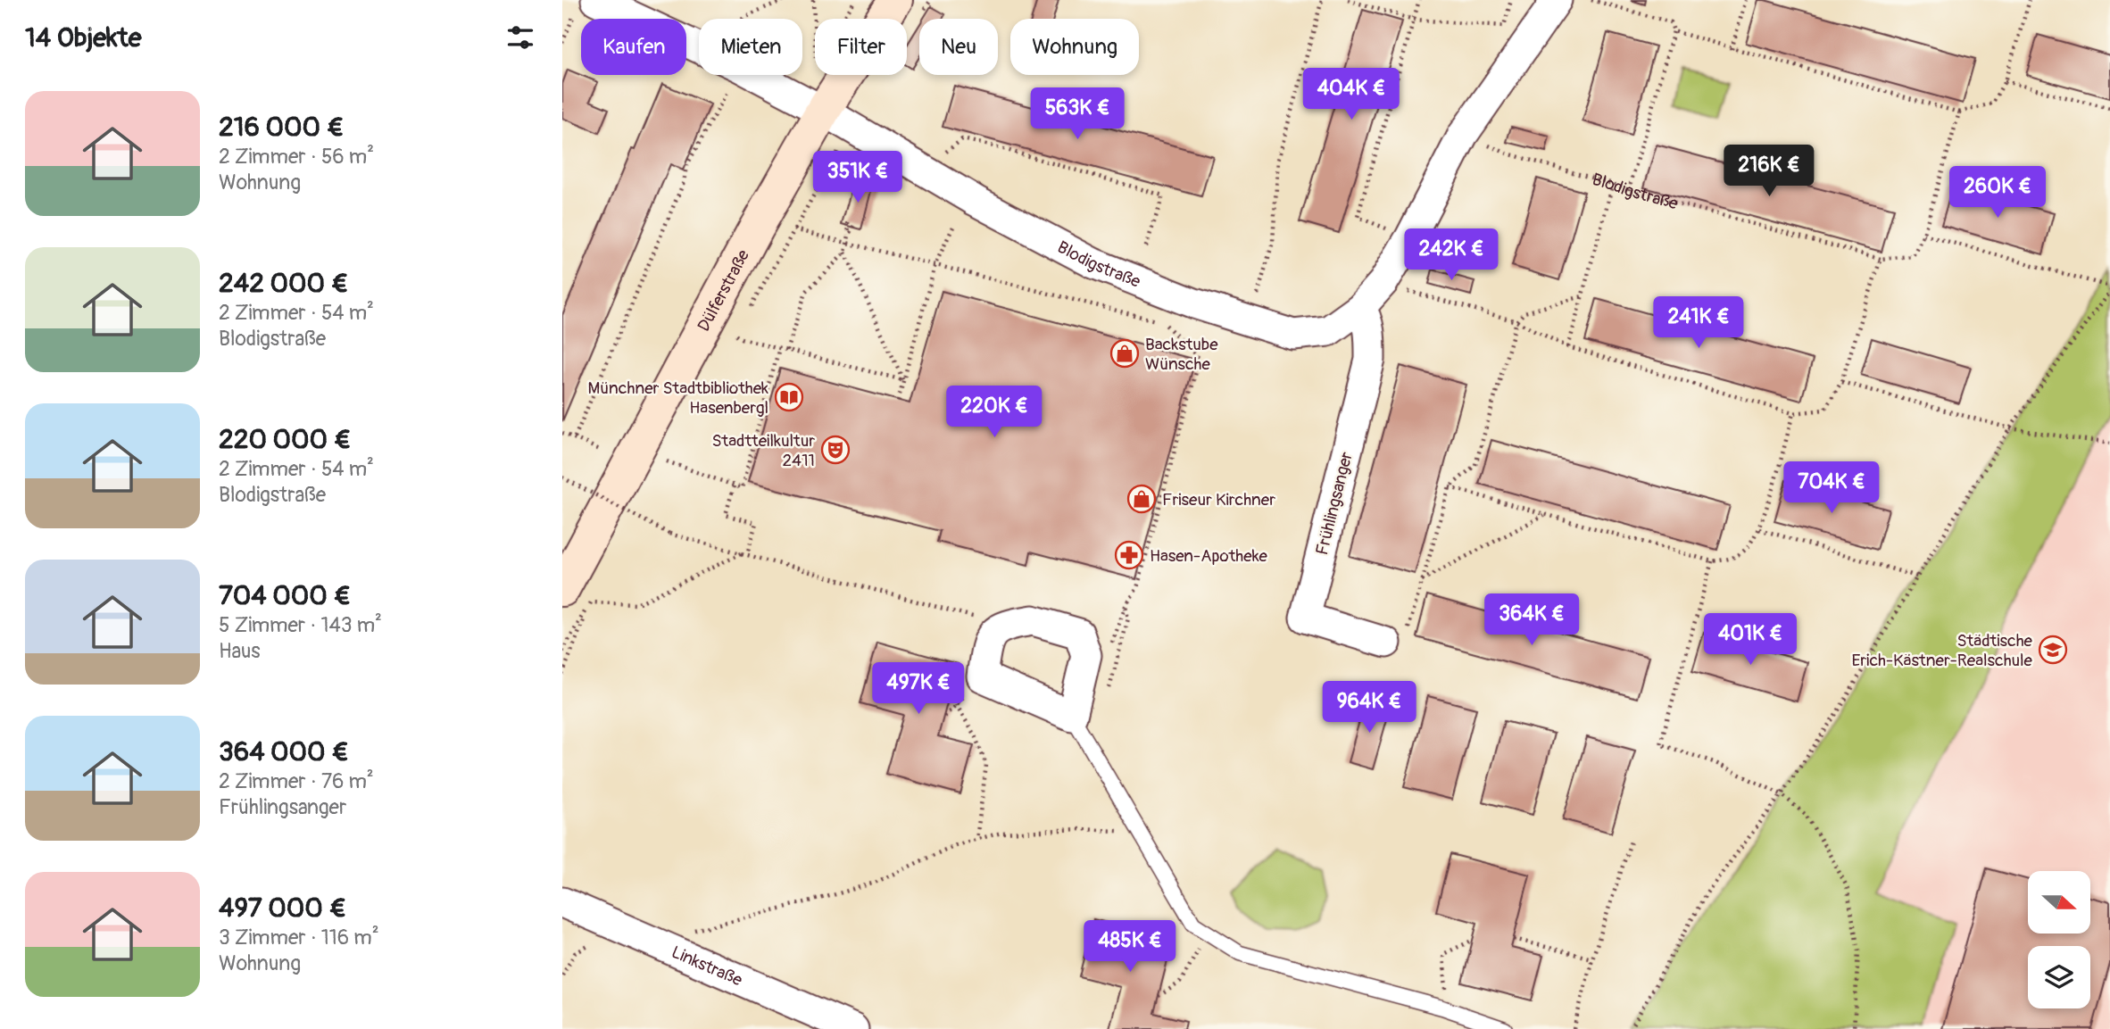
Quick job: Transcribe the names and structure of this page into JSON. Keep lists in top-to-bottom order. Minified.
{"streets":{"main road":["Dülferstraße"],"street":["Blodigstraße","Frühlingsanger","Linkstraße"]},"crossings":[["Blodigstraße","Dülferstraße"],["Blodigstraße","Frühlingsanger"]],"places":{"shop":["Backstube Wünsche","Friseur Kirchner"],"library":["Münchner Stadtbibliothek Hasenbergl"],"theatre":["Stadtteilkultur 2411"],"pharmacy":["Hasen-Apotheke"],"school or university":["Städtische Erich-Kästner-Realschule"]},"north":"right","page":{"heading":"14 Objekte","chip":["Kaufen","Mieten","Filter","Neu","Wohnung"],"price":["404K €","563K €","216K €","351K €","260K €","242K €","241K €","220K €","704K €","364K €","401K €","497K €","964K €","485K €"],"list":[{"name":"216 000 €","note":"2 Zimmer · 56 m² · Wohnung"},{"name":"242 000 €","note":"2 Zimmer · 54 m² · Blodigstraße"},{"name":"220 000 €","note":"2 Zimmer · 54 m² · Blodigstraße"},{"name":"704 000 €","note":"5 Zimmer · 143 m² · Haus"},{"name":"364 000 €","note":"2 Zimmer · 76 m² · Frühlingsanger"},{"name":"497 000 €","note":"3 Zimmer · 116 m² · Wohnung"}]}}
